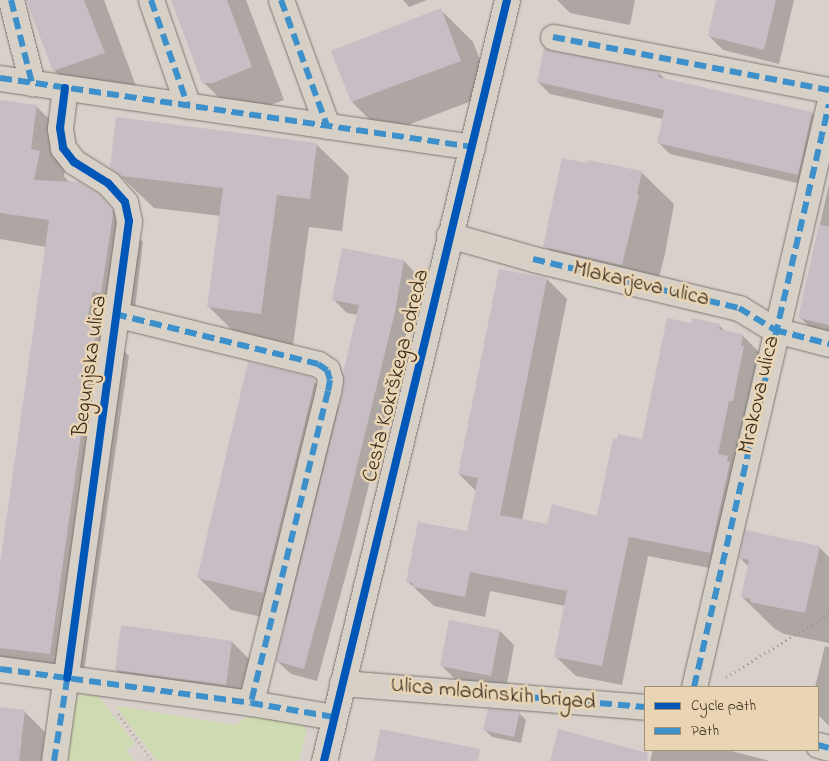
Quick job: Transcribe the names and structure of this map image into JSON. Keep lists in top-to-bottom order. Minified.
{"streets":{"street":["Mlakarjeva ulica","Begunjska ulica","Cesta Kokrškega odreda","Mrakova ulica","Ulica mladinskih brigad"]},"crossings":[["Mlakarjeva ulica","Cesta Kokrškega odreda"],["Mlakarjeva ulica","Mrakova ulica"],["Cesta Kokrškega odreda","Ulica mladinskih brigad"]],"legend":["Cycle path","Path"]}
